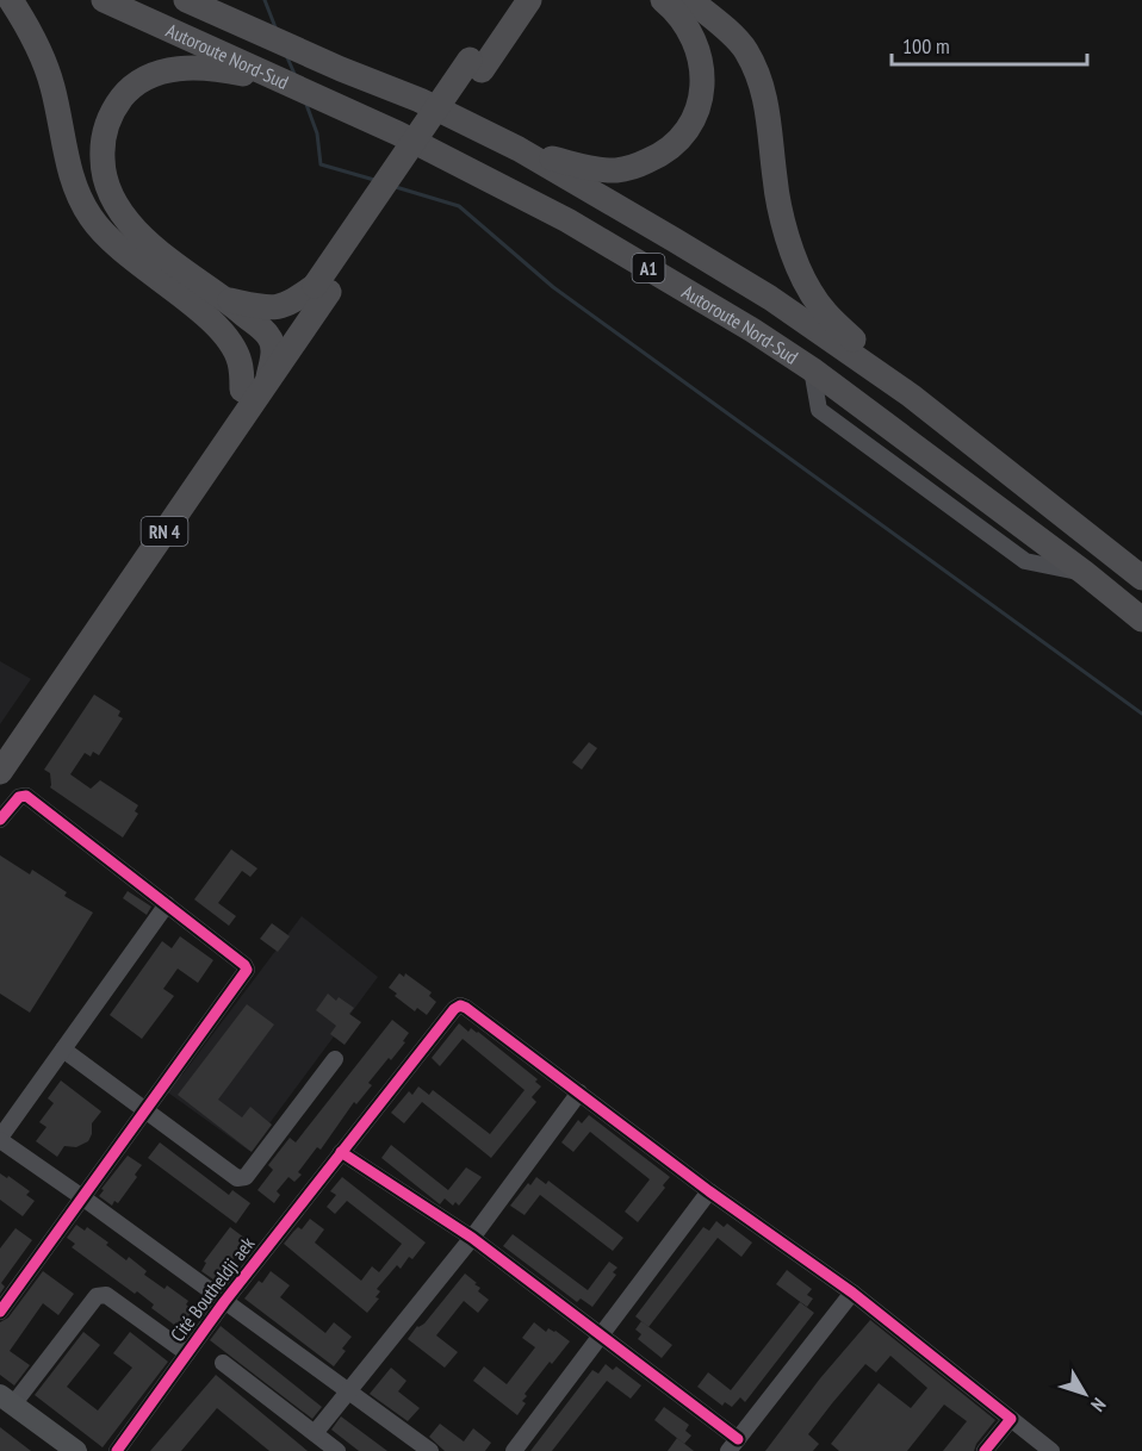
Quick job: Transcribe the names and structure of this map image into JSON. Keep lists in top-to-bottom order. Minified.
{"streets":{"highway":["Autoroute Nord-Sud","A1","RN 4"],"street":["Cité Boutheldji aek"]},"scale_bar":"100 m","north":"bottom right"}
